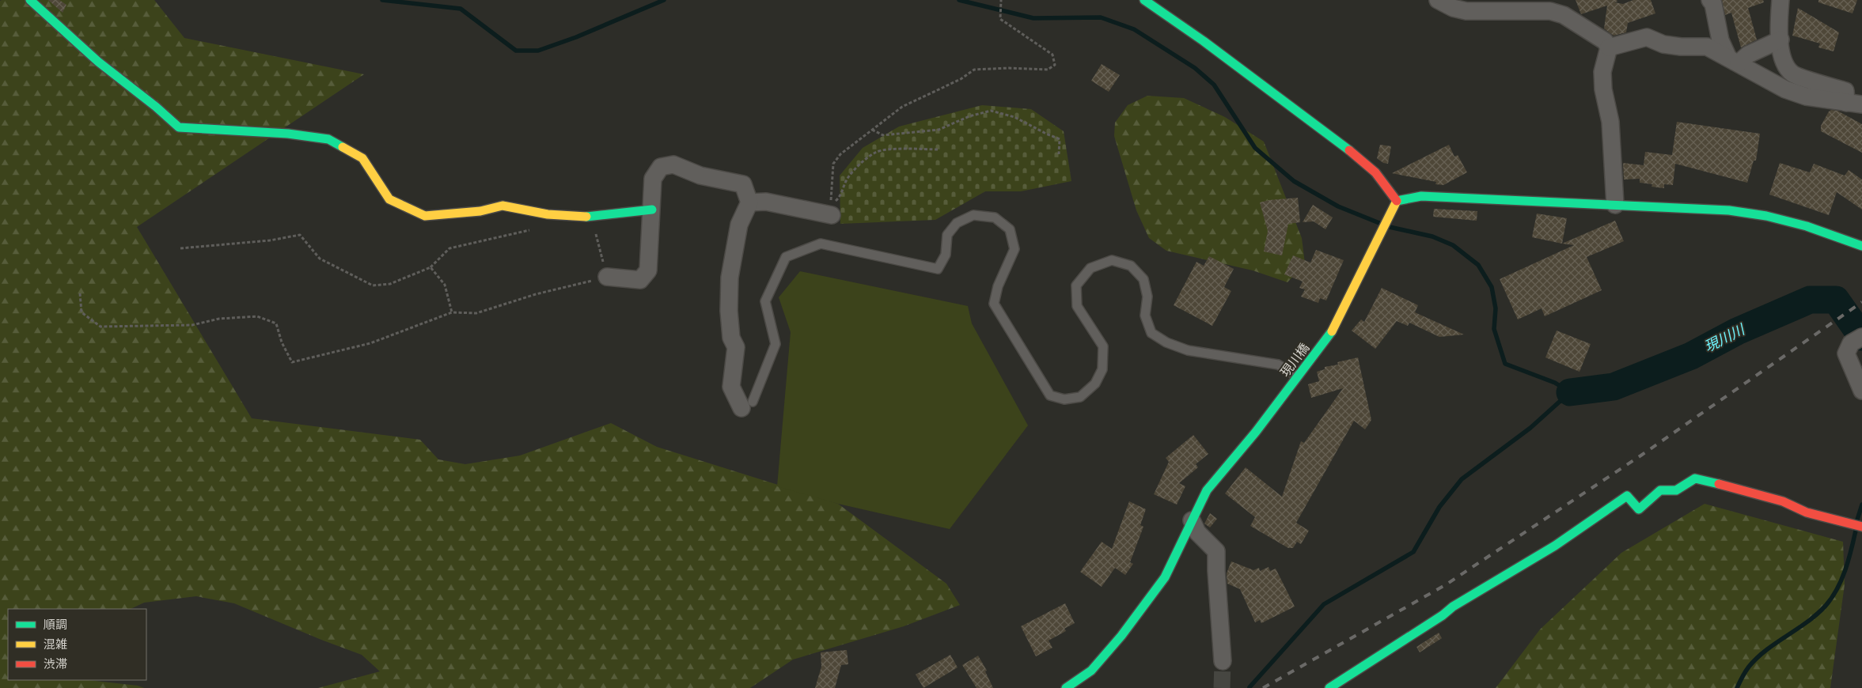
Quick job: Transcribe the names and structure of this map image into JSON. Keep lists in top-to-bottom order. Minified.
{"streets":{"street":["現川橋"]},"water":["現川川"],"legend":["順調","混雑","渋滞"]}
